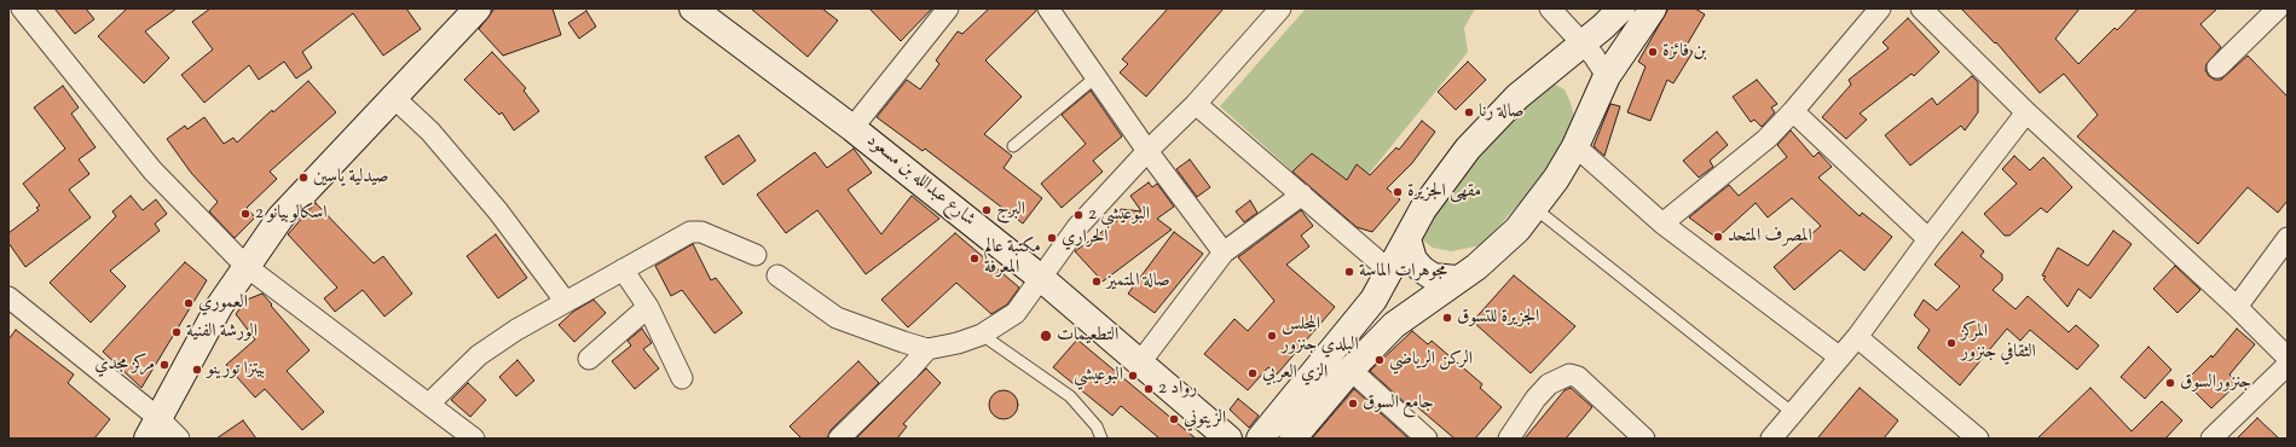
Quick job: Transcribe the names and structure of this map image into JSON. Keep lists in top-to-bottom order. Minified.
{"streets":{"main road":["شارع عبدالله بن مسعود"]},"places":["بن فائزة","صالة رنا","صيدلية ياسين","مقهى الجزيرة","البرج","اسكالوبيانو 2","البوعيشي 2","المصرف المتحد","الحراري","مكتبة عالم المعرفة","مجوهرات الماسة","صالة المتميز","العموري","الجزيرة للتسوق","الورشة الفنية","التطعيمات","المجلس البلدي جنزور","المركز الثقافي جنزور","الركن الرياضي","مركز مجدي","بيتزا تورينو","الزي العربي","البوعيشي","جنزورالسوق","رواد 2","جامع السوق","الزيتوني"]}
